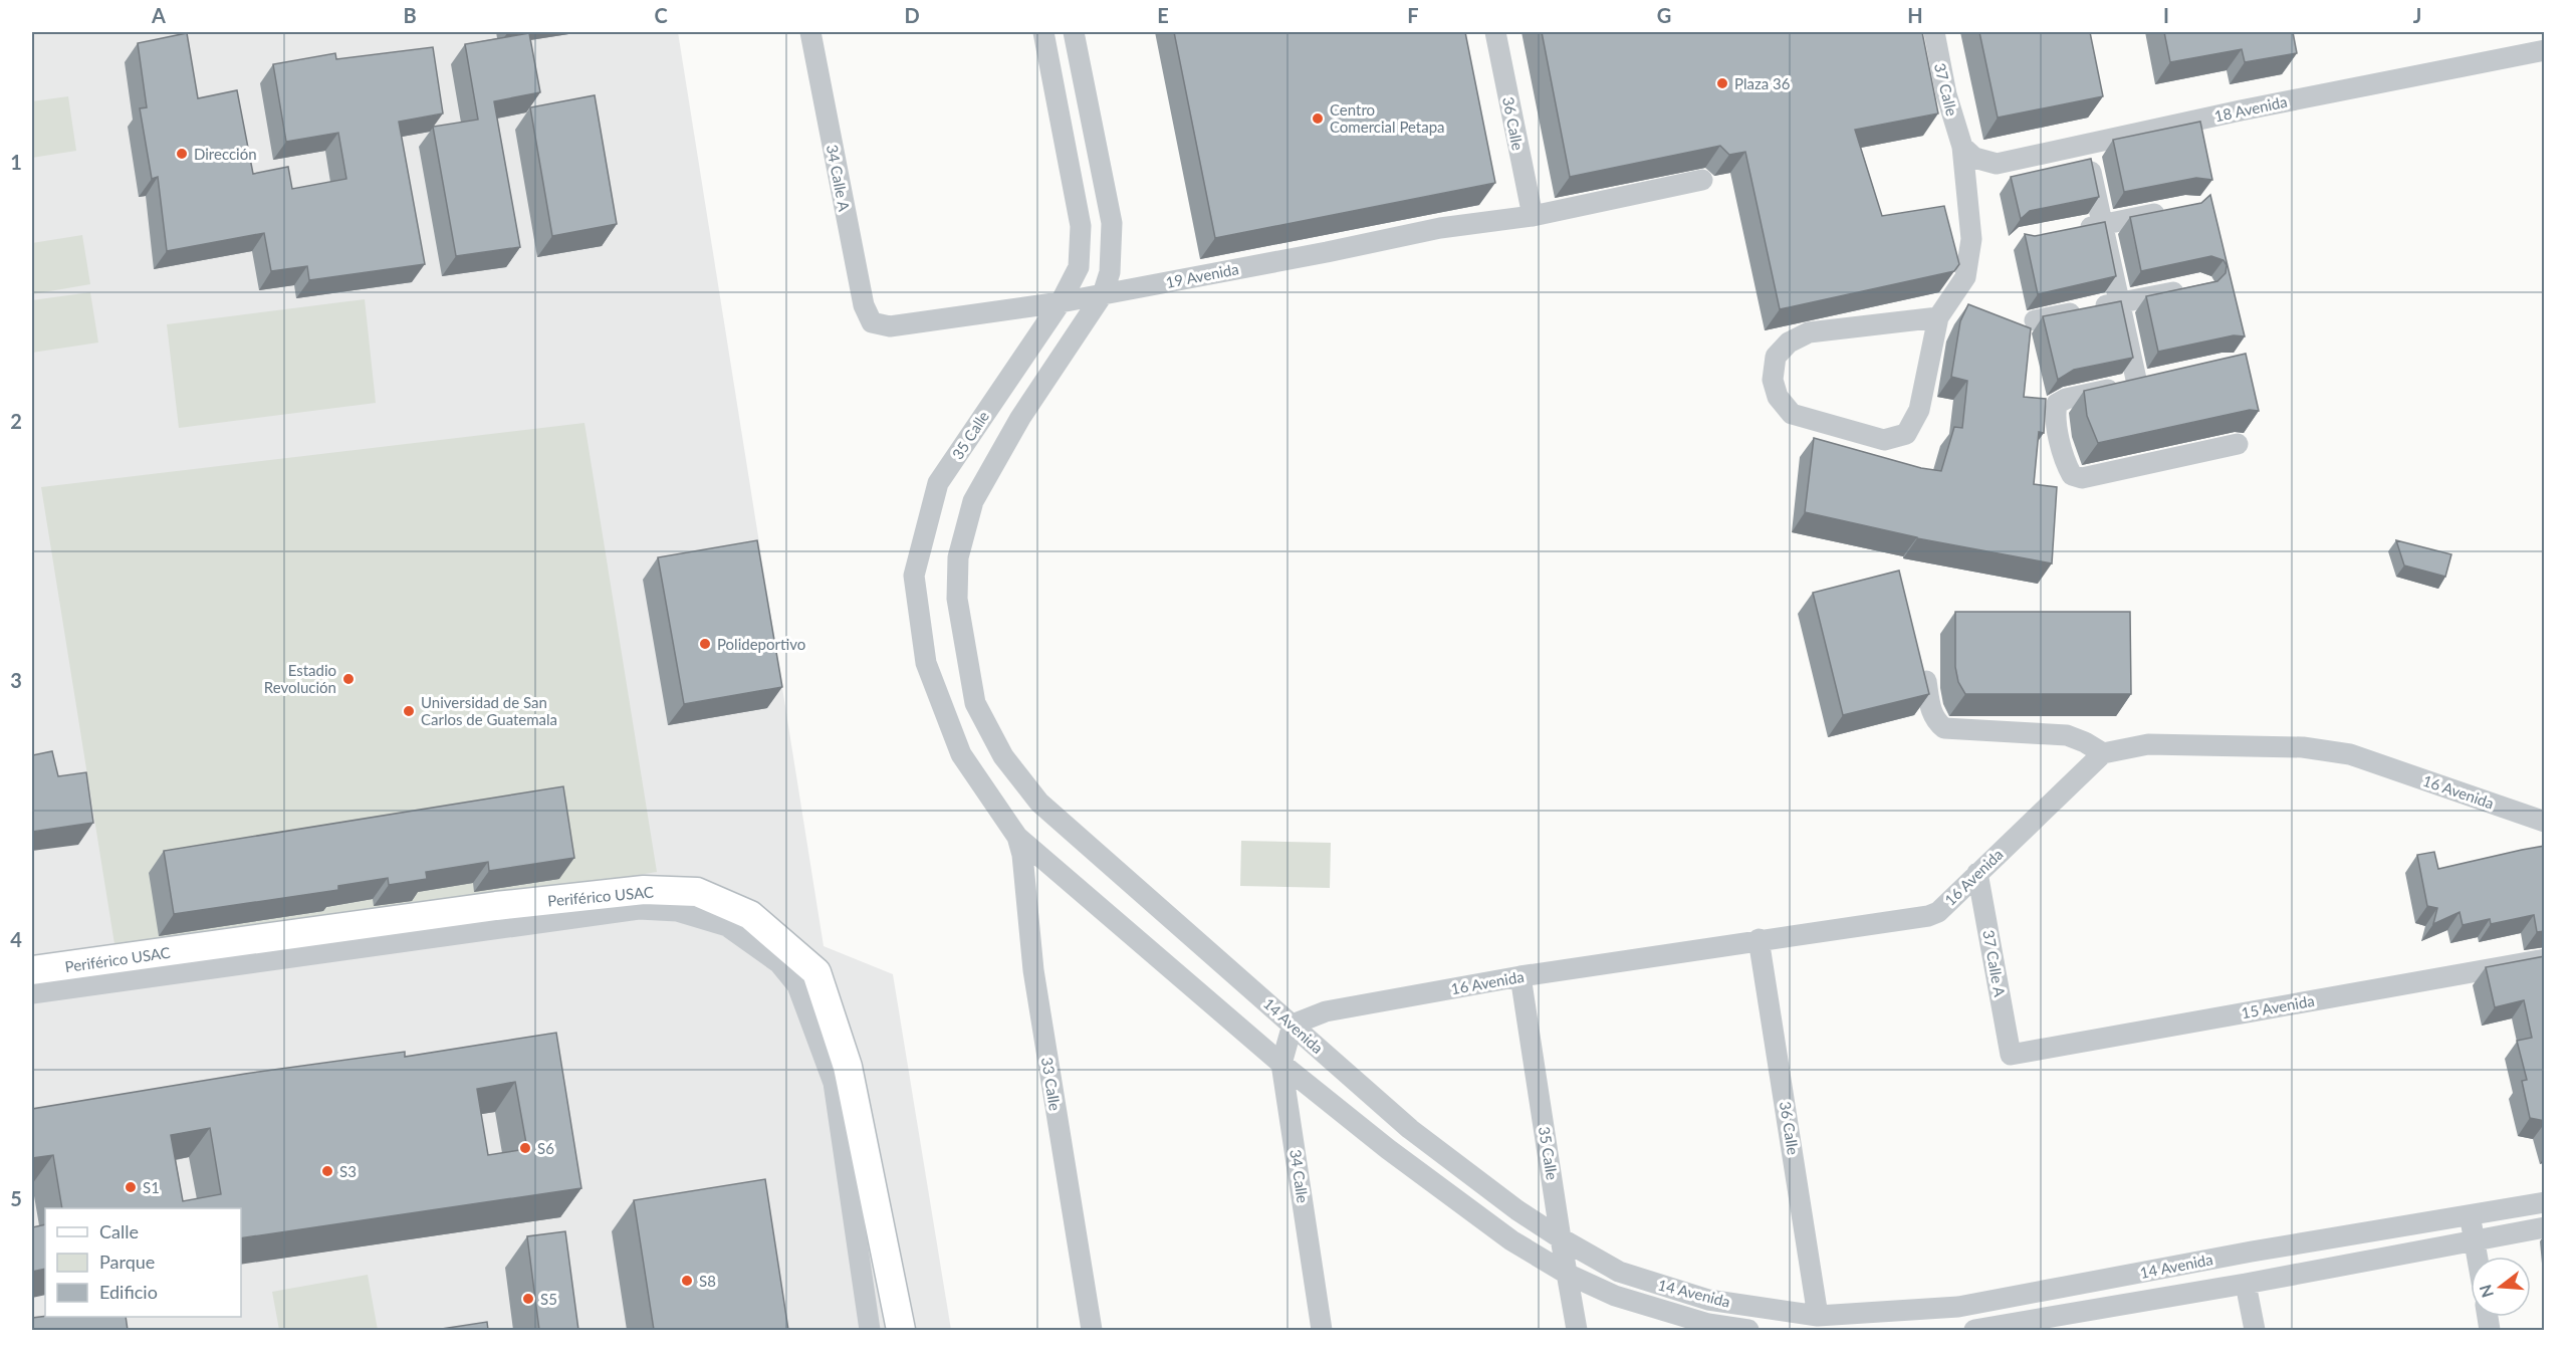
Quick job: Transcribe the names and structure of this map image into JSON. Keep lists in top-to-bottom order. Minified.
{"streets":{"street":["37 Calle","18 Avenida","36 Calle","34 Calle A","19 Avenida","35 Calle","16 Avenida","Periférico USAC","37 Calle A","15 Avenida","14 Avenida","33 Calle","34 Calle"]},"crossings":[["37 Calle","18 Avenida"],["36 Calle","19 Avenida"],["36 Calle","16 Avenida"],["36 Calle","14 Avenida"],["34 Calle A","19 Avenida"],["19 Avenida","35 Calle"],["19 Avenida","14 Avenida"],["35 Calle","16 Avenida"],["35 Calle","14 Avenida"],["35 Calle","33 Calle"],["16 Avenida","37 Calle A"],["16 Avenida","14 Avenida"],["16 Avenida","34 Calle"],["37 Calle A","15 Avenida"],["14 Avenida","33 Calle"],["14 Avenida","34 Calle"]],"places":["Plaza 36","Centro Comercial Petapa","Dirección","Polideportivo","Estadio Revolución","Universidad de San Carlos de Guatemala","S6","S3","S1","S8","S5"],"legend":["Calle","Parque","Edificio"],"north":"left","grid":{"columns":["A","B","C","D","E","F","G","H","I","J"],"rows":["1","2","3","4","5"]}}
